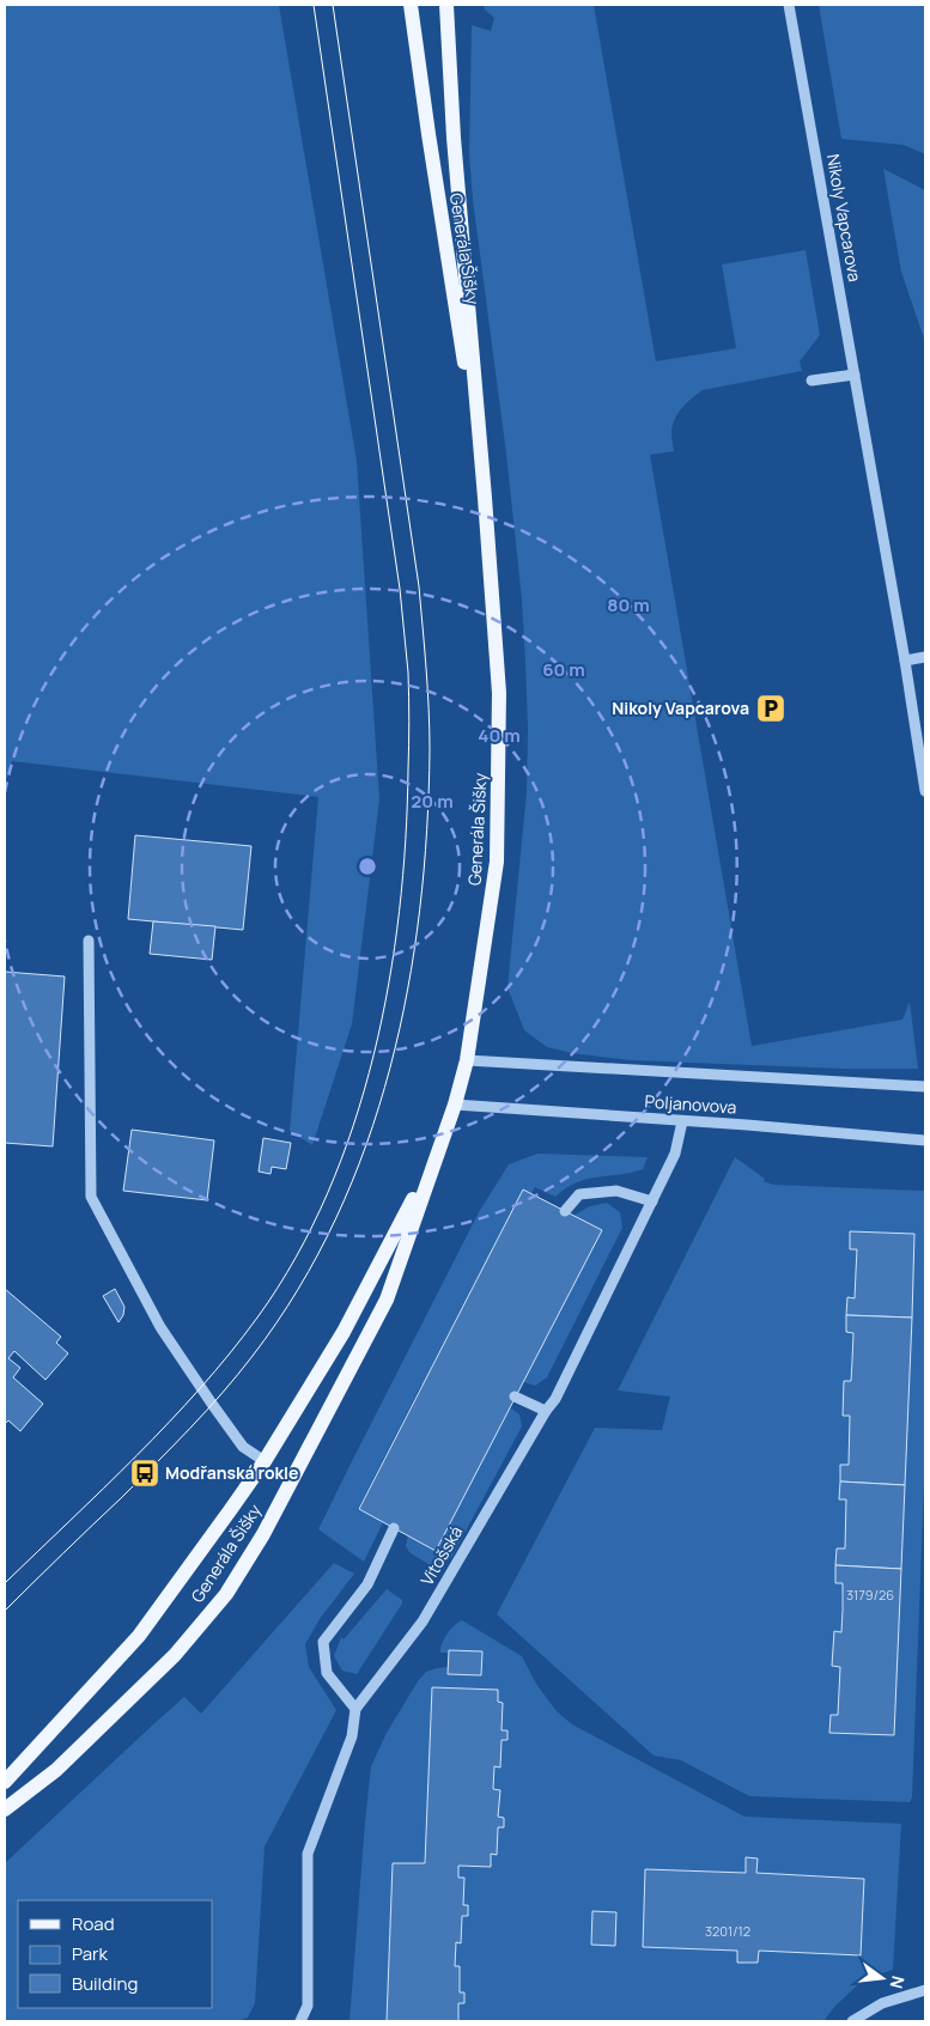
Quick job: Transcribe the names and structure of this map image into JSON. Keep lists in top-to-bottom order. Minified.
{"streets":{"main road":["Generála Šišky"],"street":["Nikoly Vapcarova","Poljanovova","Vitošská"]},"crossings":[["Generála Šišky","Poljanovova"],["Poljanovova","Vitošská"]],"places":{"parking":["Nikoly Vapcarova"],"bus stop":["Modřanská rokle"]},"house_numbers":["3179/26","3201/12"],"legend":["Road","Park","Building"],"north":"right","rings":["80 m","60 m","40 m","20 m"]}
